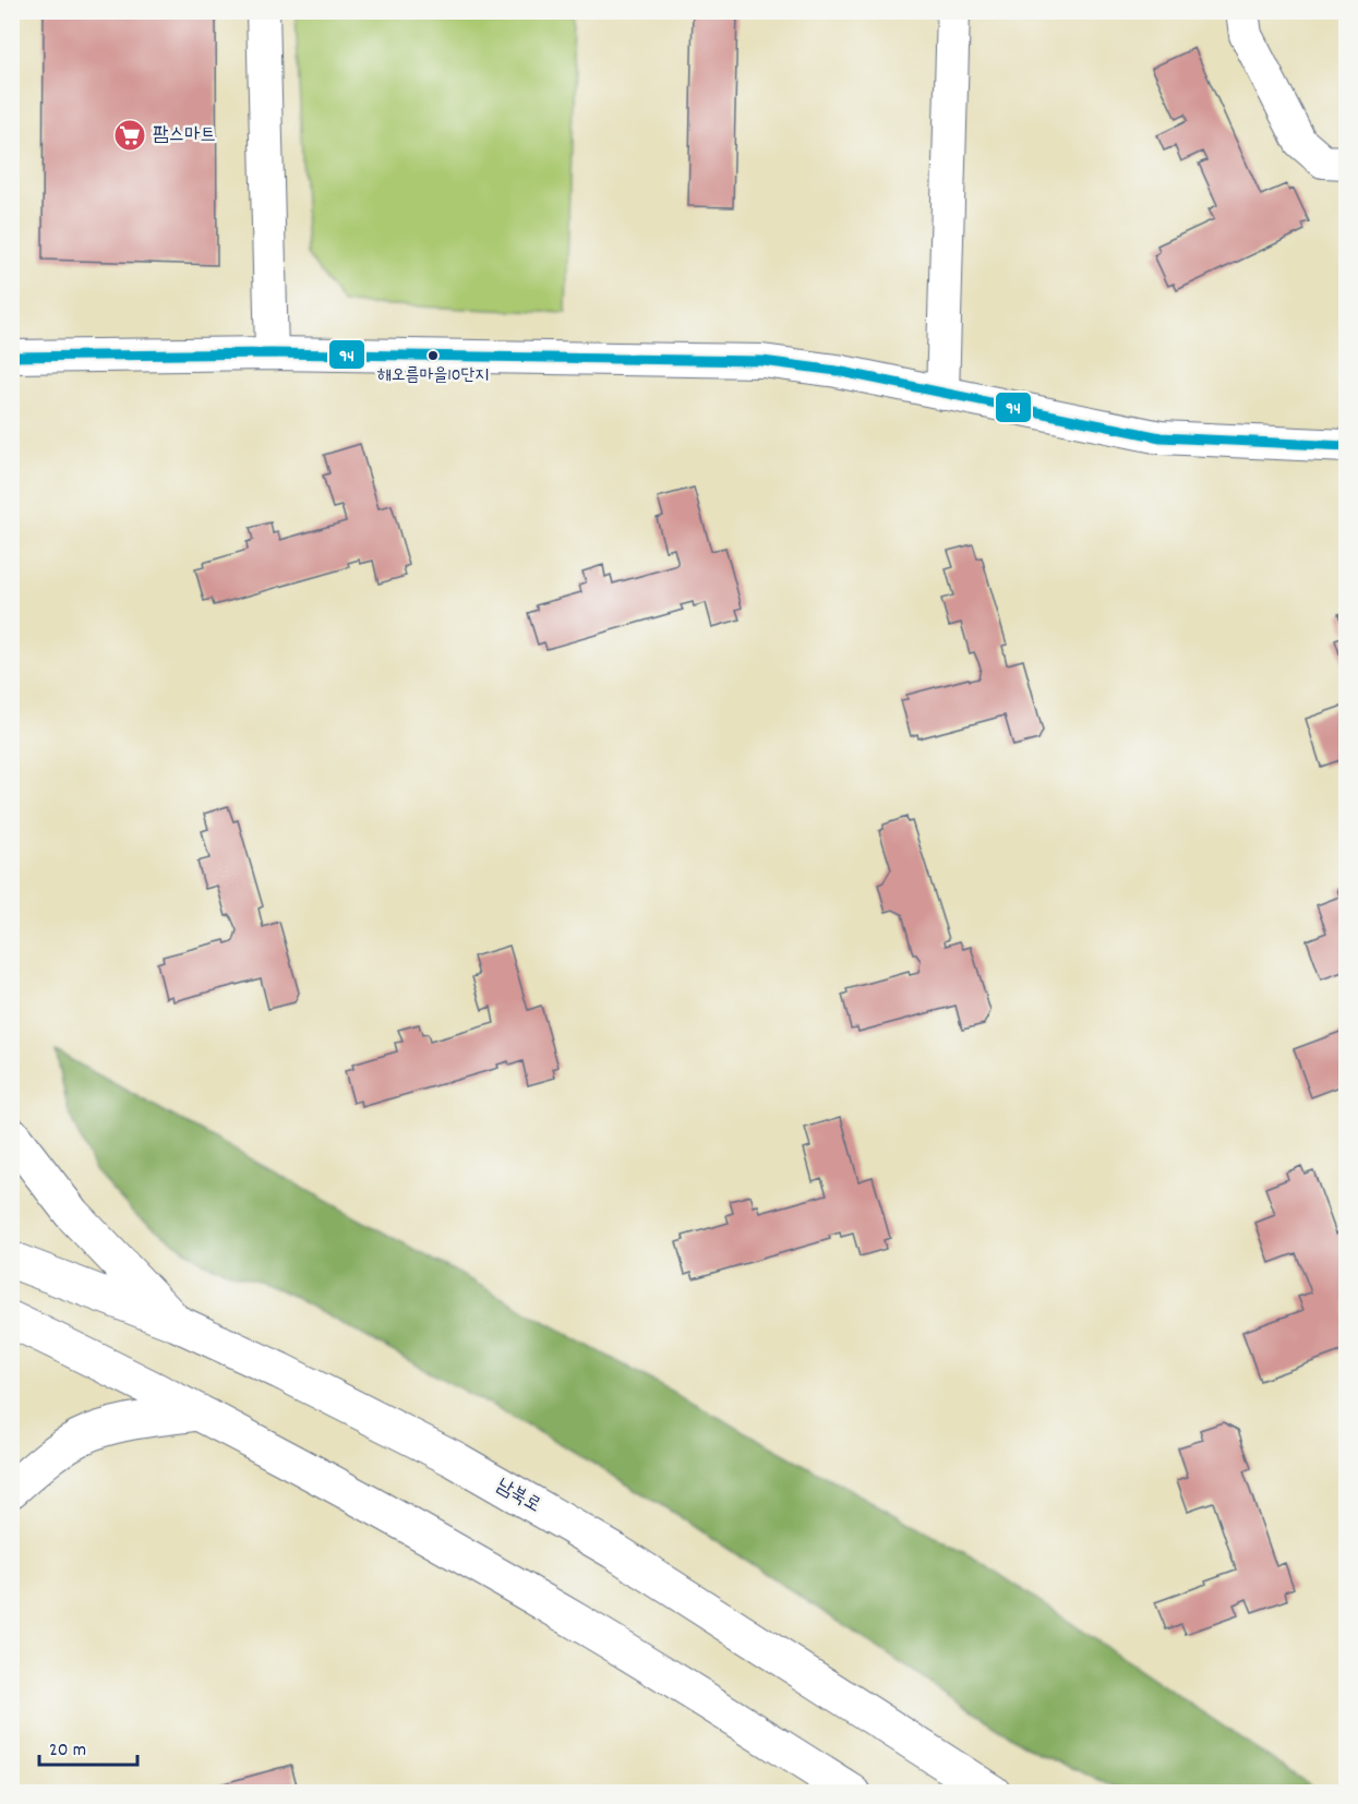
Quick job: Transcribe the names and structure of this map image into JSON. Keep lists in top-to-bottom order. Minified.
{"streets":{"main road":["남북로"]},"places":{"supermarket":["팜스마트"],"other":["해오름마을10단지"]},"lines":["transit line 94"],"scale_bar":"20 m"}
